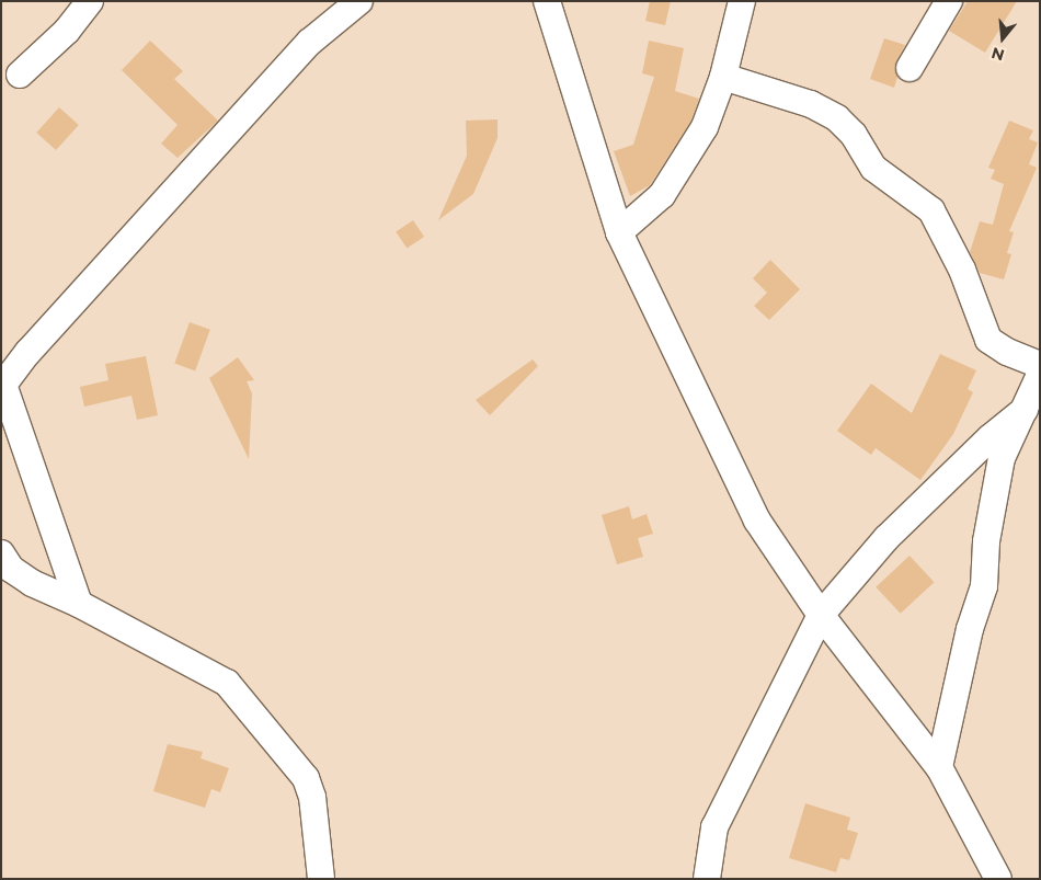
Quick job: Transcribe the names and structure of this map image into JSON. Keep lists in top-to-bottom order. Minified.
{"north":"bottom"}
